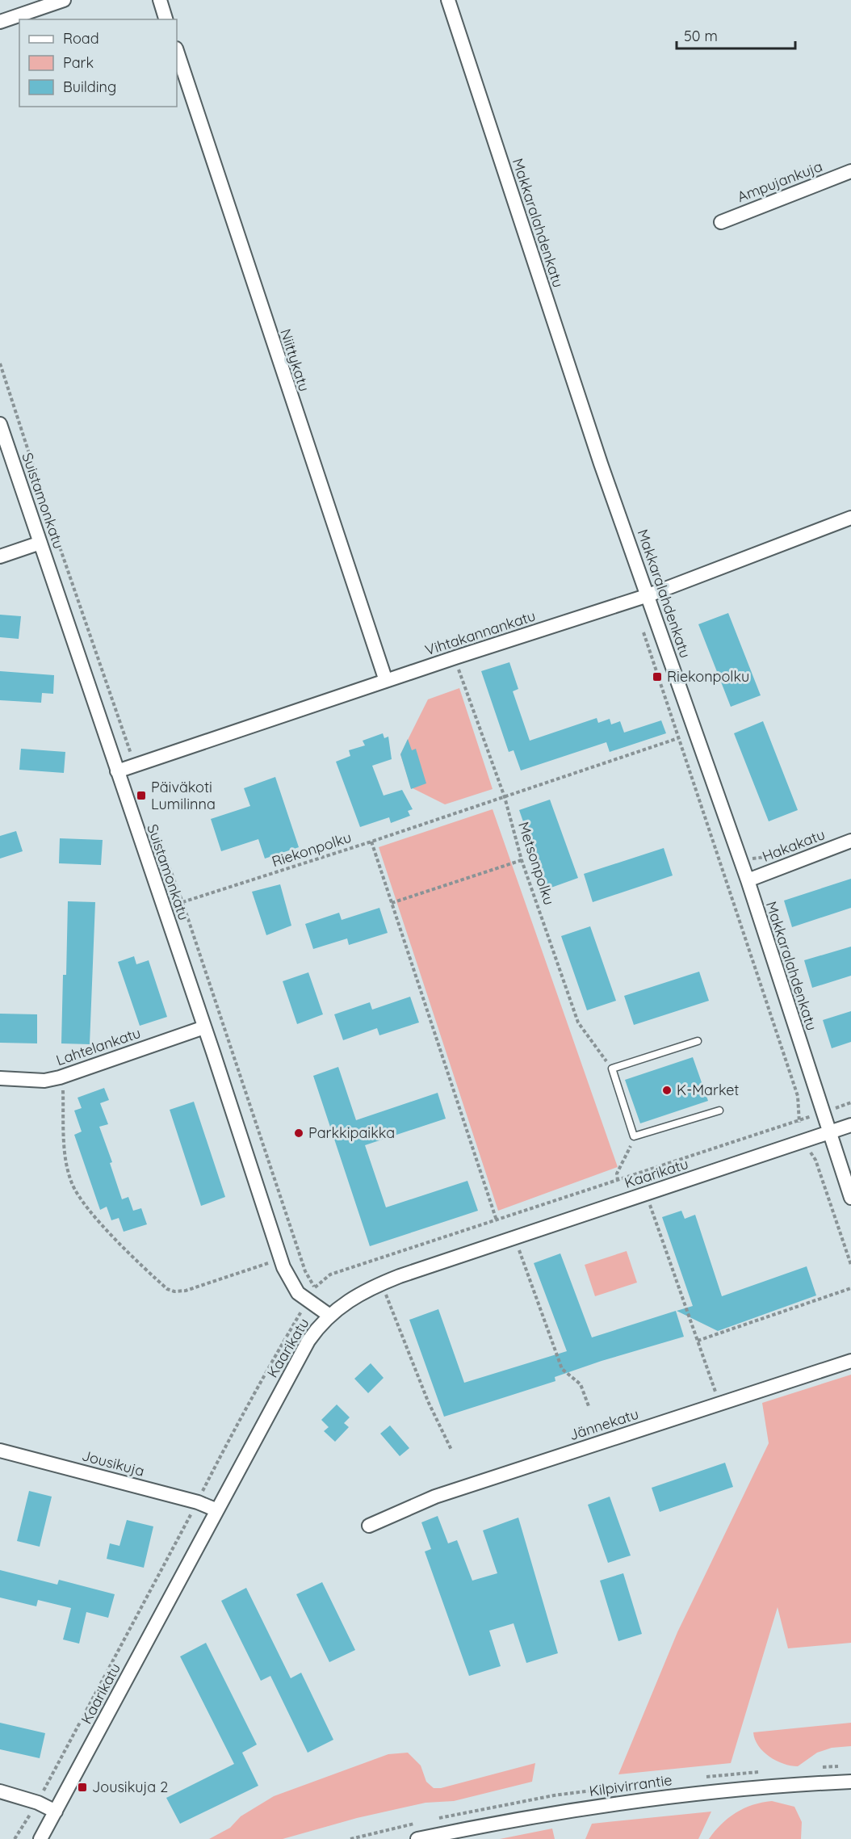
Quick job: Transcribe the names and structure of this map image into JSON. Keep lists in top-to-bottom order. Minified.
{"streets":{"street":["Ampujankuja","Makkaralahdenkatu","Niittykatu","Suistamonkatu","Vihtakannankatu","Hakakatu","Lahtelankatu","Kaarikatu","Jännekatu","Jousikuja","Kilpivirrantie"],"path":["Riekonpolku","Metsonpolku"]},"crossings":[["Makkaralahdenkatu","Vihtakannankatu"],["Makkaralahdenkatu","Hakakatu"],["Makkaralahdenkatu","Riekonpolku"],["Makkaralahdenkatu","Kaarikatu"],["Niittykatu","Vihtakannankatu"],["Suistamonkatu","Vihtakannankatu"],["Suistamonkatu","Lahtelankatu"],["Suistamonkatu","Kaarikatu"],["Vihtakannankatu","Metsonpolku"],["Riekonpolku","Metsonpolku"],["Kaarikatu","Jousikuja"]],"places":{"transit":["Riekonpolku","Päiväkoti Lumilinna","Jousikuja 2"],"other":["K-Market","Parkkipaikka"]},"legend":["Road","Park","Building"],"scale_bar":"50 m"}
